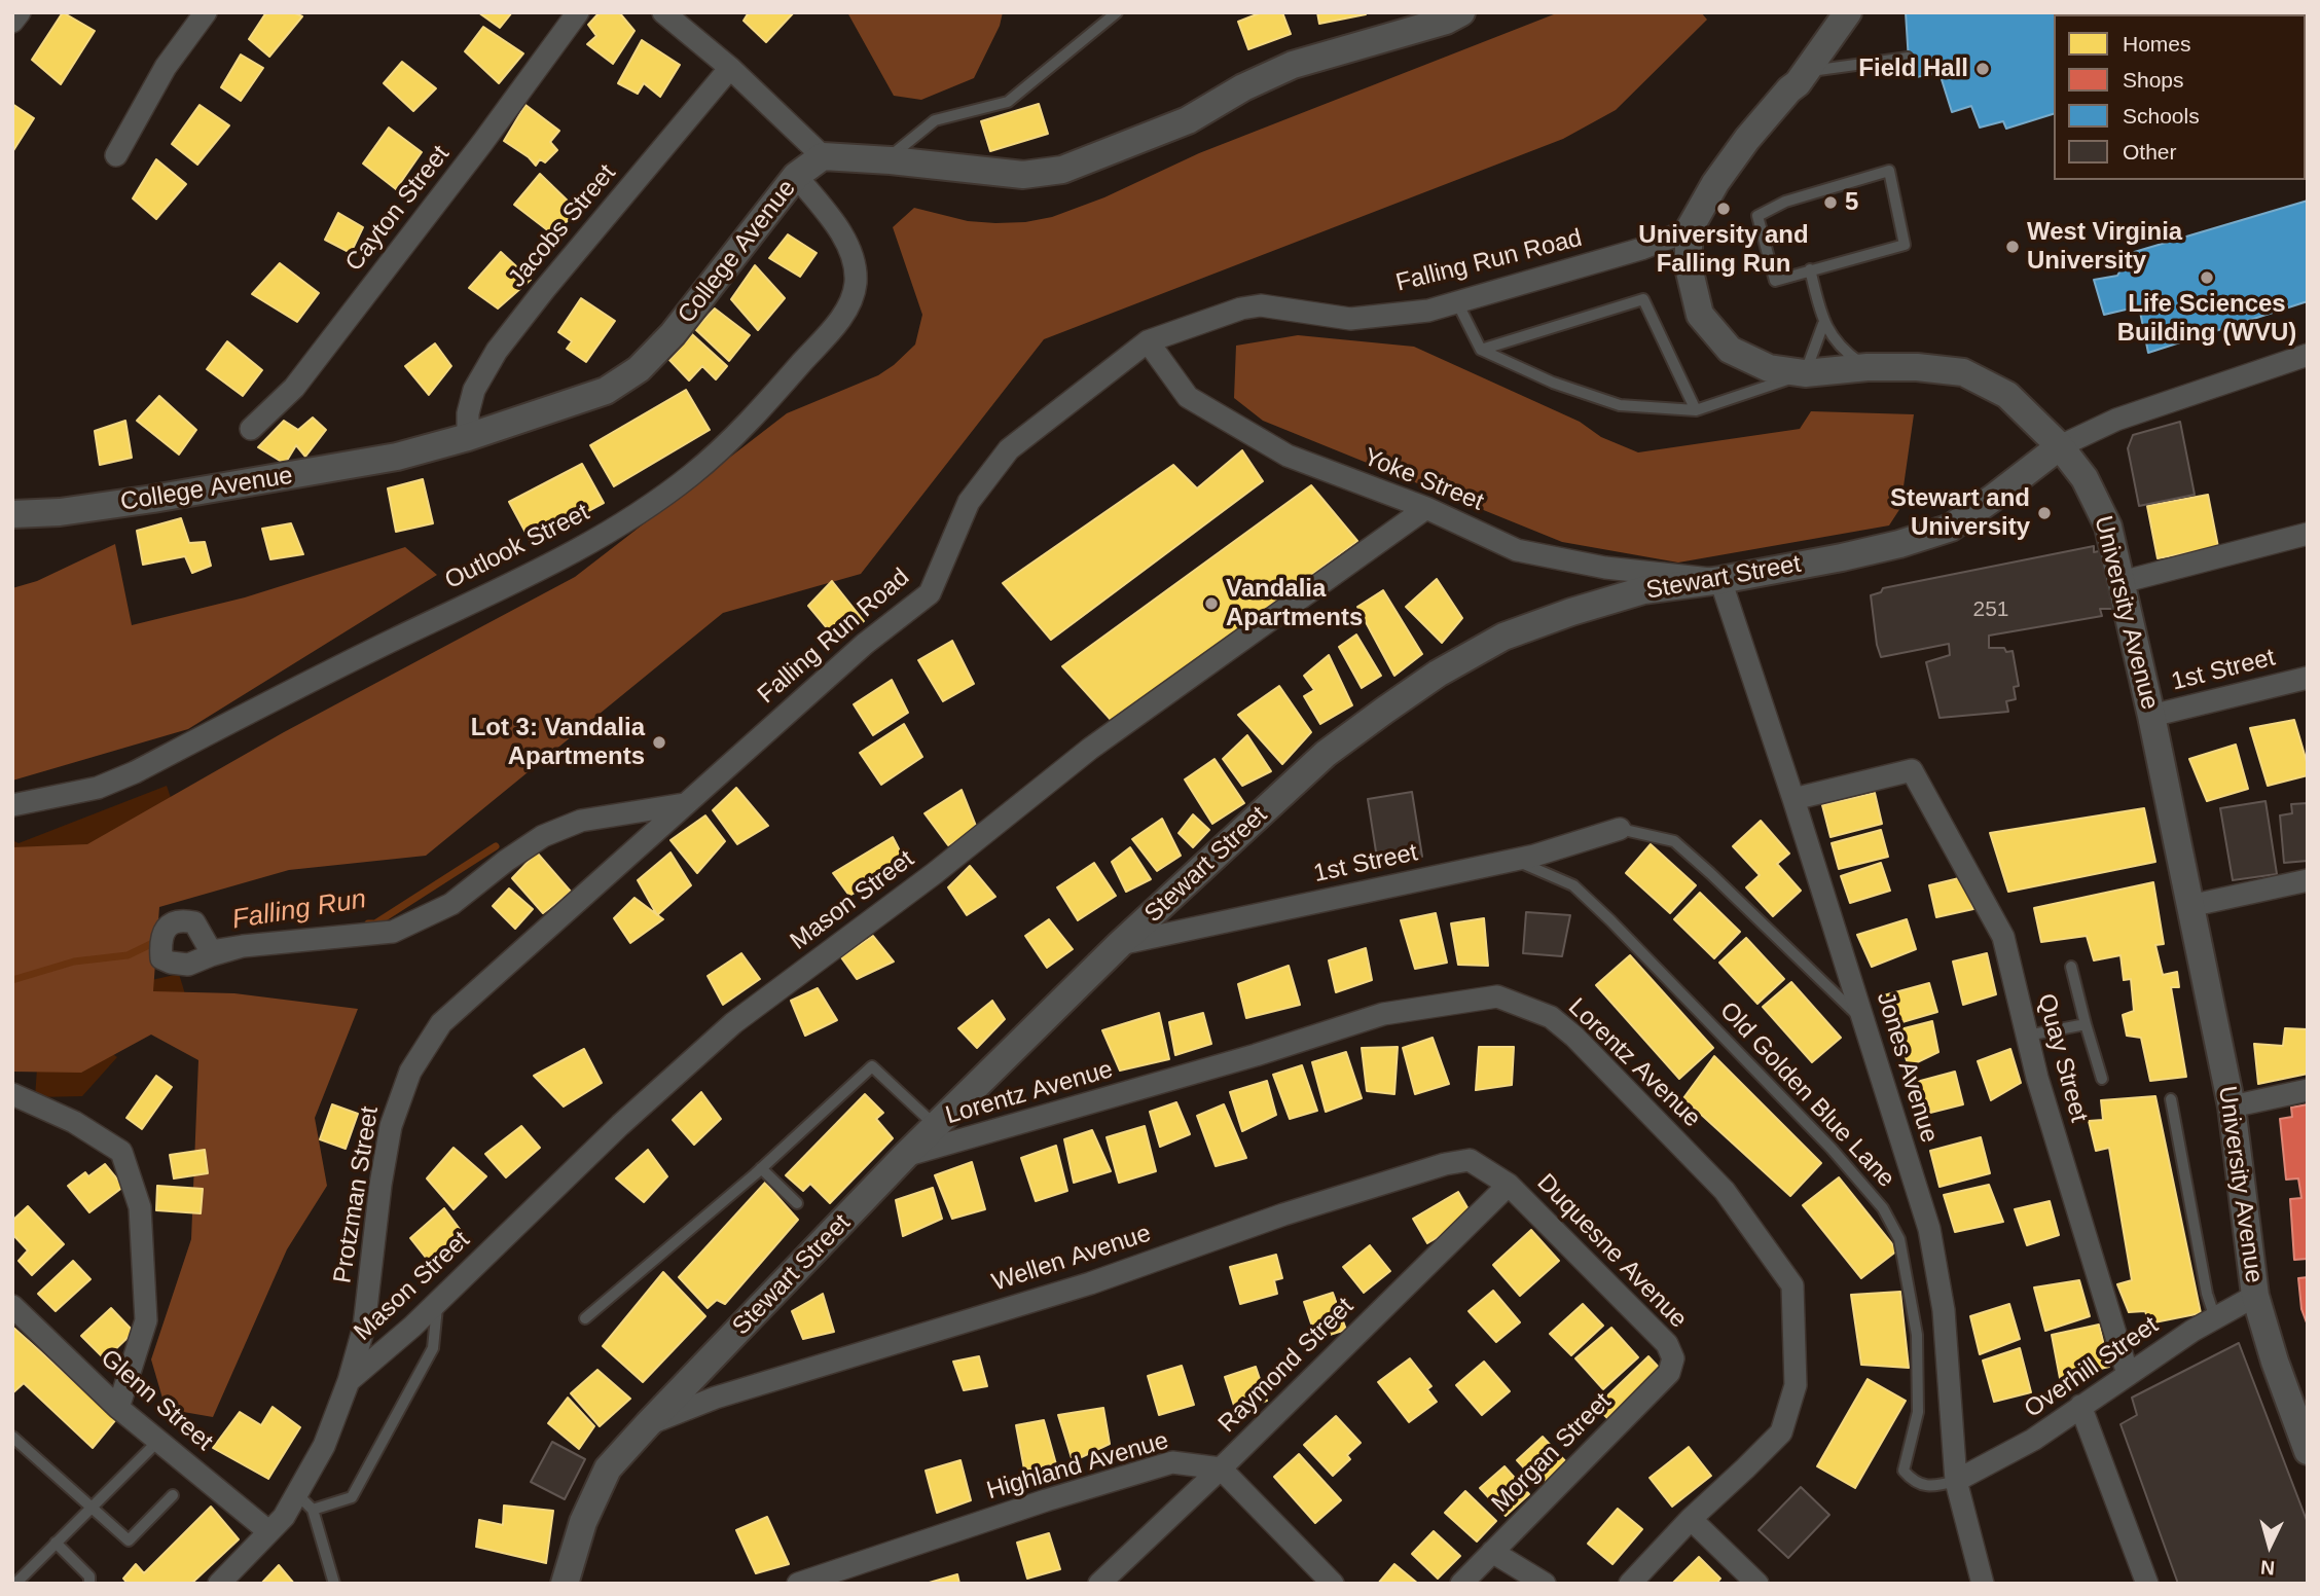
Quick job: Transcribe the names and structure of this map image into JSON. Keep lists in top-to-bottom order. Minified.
{"streets":{"street":["Cayton Street","Jacobs Street","College Avenue","Falling Run Road","Yoke Street","Outlook Street","Stewart Street","University Avenue","1st Street","Mason Street","Quay Street","Lorentz Avenue","Jones Avenue","Protzman Street","Duquesne Avenue","Wellen Avenue","Raymond Street","Overhill Street","Glenn Street","Morgan Street","Highland Avenue"],"lane":["Old Golden Blue Lane"]},"crossings":[["Jacobs Street","College Avenue"],["College Avenue","Outlook Street"],["Falling Run Road","Yoke Street"],["Falling Run Road","University Avenue"],["Falling Run Road","Protzman Street"],["Yoke Street","Stewart Street"],["Yoke Street","Mason Street"],["Yoke Street","Jones Avenue"],["Stewart Street","University Avenue"],["Stewart Street","1st Street"],["Stewart Street","Lorentz Avenue"],["Stewart Street","Jones Avenue"],["Stewart Street","Wellen Avenue"],["University Avenue","1st Street"],["University Avenue","Overhill Street"],["1st Street","Old Golden Blue Lane"],["Mason Street","Protzman Street"],["Quay Street","Jones Avenue"],["Quay Street","Overhill Street"],["Jones Avenue","Old Golden Blue Lane"],["Jones Avenue","Overhill Street"],["Old Golden Blue Lane","Overhill Street"],["Protzman Street","Glenn Street"],["Duquesne Avenue","Wellen Avenue"],["Duquesne Avenue","Raymond Street"],["Duquesne Avenue","Morgan Street"],["Wellen Avenue","Raymond Street"],["Raymond Street","Highland Avenue"]],"water":["Falling Run"],"places":["Field Hall","5","University and Falling Run","West Virginia University","Life Sciences Building (WVU)","Stewart and University","Vandalia Apartments","Lot 3: Vandalia Apartments"],"house_numbers":["251"],"legend":["Homes","Shops","Schools","Other"],"north":"bottom"}
